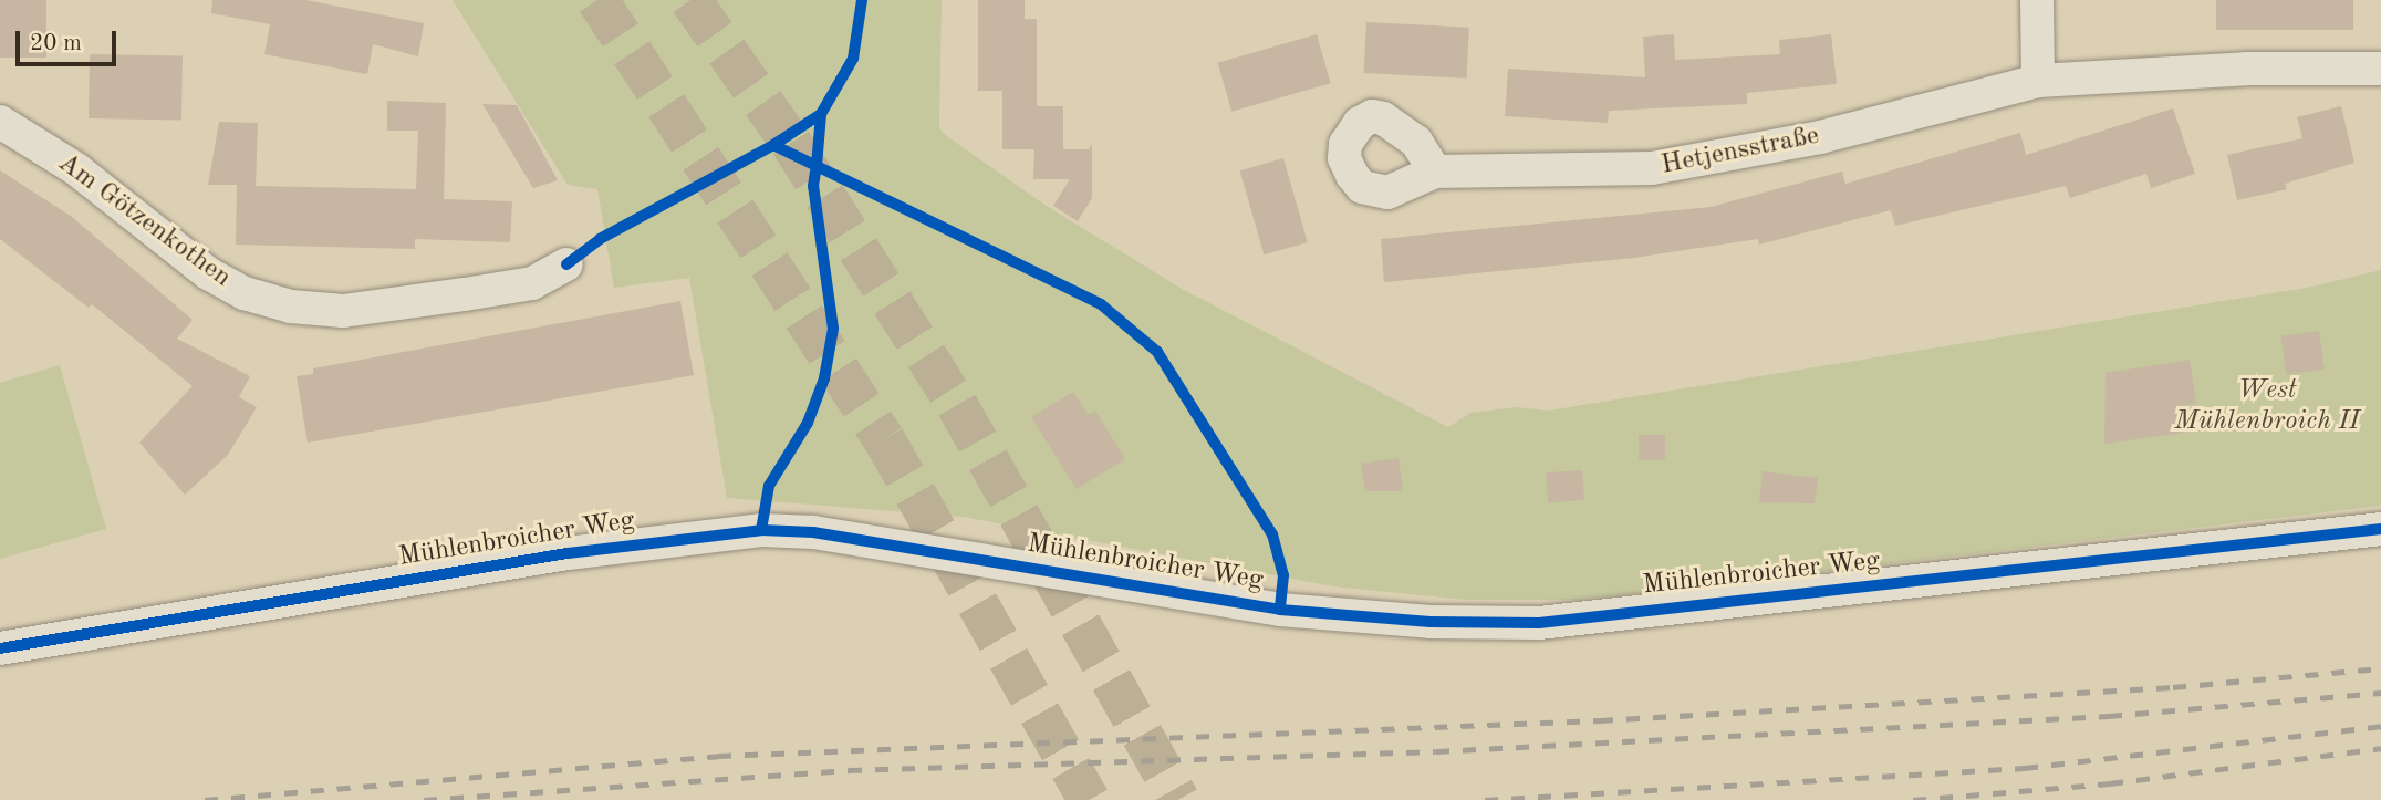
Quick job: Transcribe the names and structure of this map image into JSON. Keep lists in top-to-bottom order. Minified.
{"streets":{"street":["Hetjensstraße","Am Götzenkothen","Mühlenbroicher Weg"]},"parks":["West Mühlenbroich II"],"scale_bar":"20 m"}
